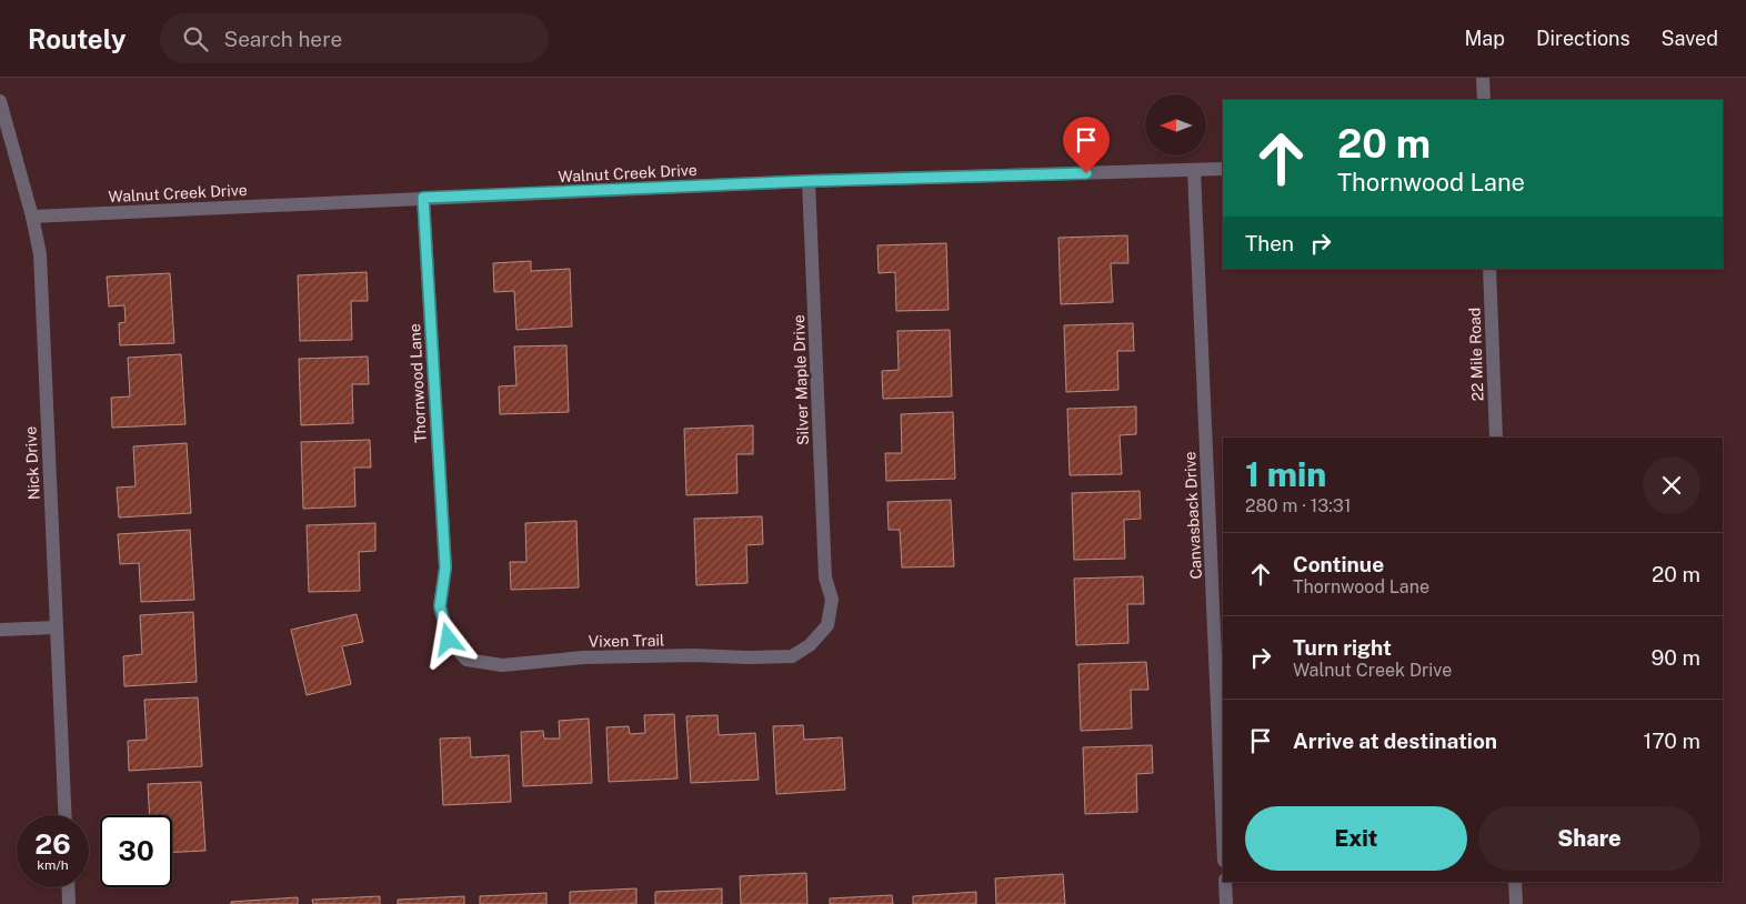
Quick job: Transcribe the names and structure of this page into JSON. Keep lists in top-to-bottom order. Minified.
{"streets":{"street":["Walnut Creek Drive","22 Mile Road","Silver Maple Drive","Thornwood Lane","Nick Drive","Canvasback Drive","Vixen Trail"]},"crossings":[["Walnut Creek Drive","Silver Maple Drive"],["Walnut Creek Drive","Thornwood Lane"],["Walnut Creek Drive","Nick Drive"],["Walnut Creek Drive","Canvasback Drive"],["Silver Maple Drive","Vixen Trail"],["Thornwood Lane","Vixen Trail"]],"north":"left","page":{"header":"Routely","search":"Search here","nav":["Map","Directions","Saved"],"turn":["20 m","Thornwood Lane"],"then":"Then","heading":["1 min","280 m · 13:31"],"list":[{"name":"Continue","note":"Thornwood Lane","value":"20 m"},{"name":"Turn right","note":"Walnut Creek Drive","value":"90 m"},{"name":"Arrive at destination","value":"170 m"}],"buttons":["Exit","Share"],"speed":"26 km/h","limit":"30"}}
